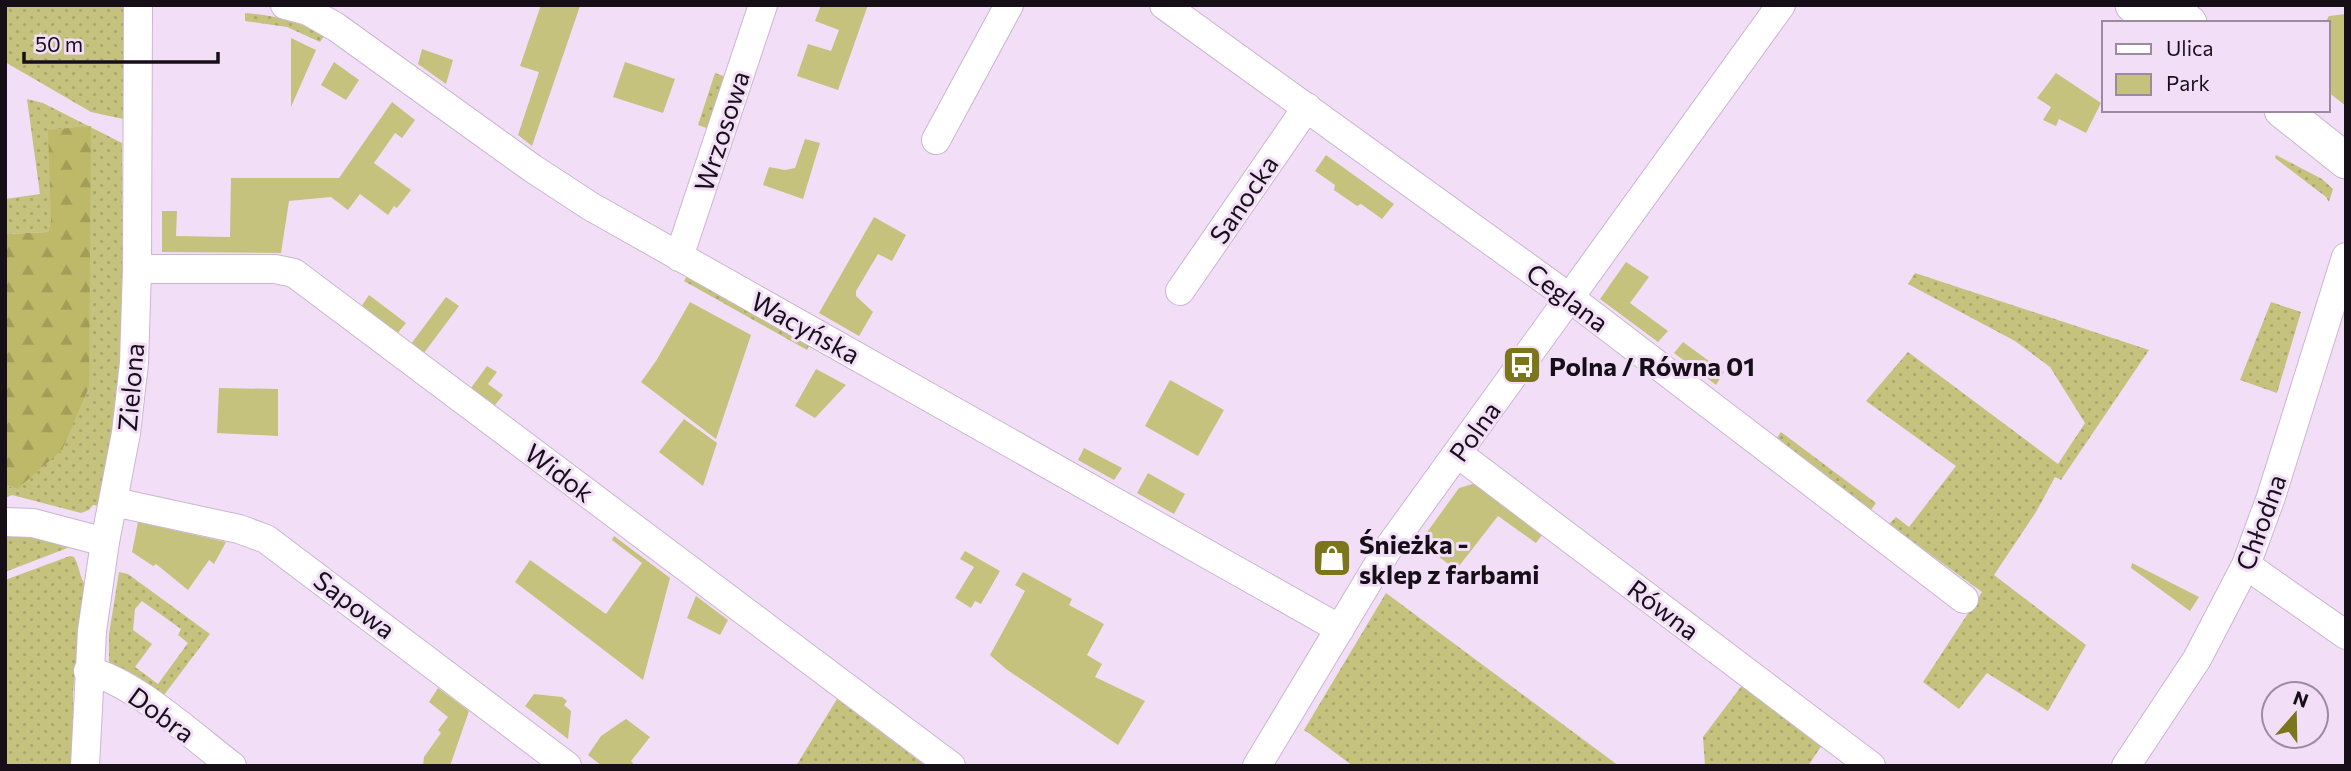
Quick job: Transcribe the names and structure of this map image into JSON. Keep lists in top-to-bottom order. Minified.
{"streets":{"street":["Wrzosowa","Sanocka","Ceglana","Wacyńska","Zielona","Polna","Widok","Chłodna","Sapowa","Równa","Dobra"]},"crossings":[["Wrzosowa","Wacyńska"],["Sanocka","Ceglana"],["Ceglana","Polna"],["Wacyńska","Polna"],["Zielona","Widok"],["Zielona","Sapowa"],["Zielona","Dobra"],["Polna","Równa"]],"places":{"bus stop":["Polna / Równa 01"],"shop":["Śnieżka - sklep z farbami"]},"legend":["Ulica","Park"],"scale_bar":"50 m","north":"top"}
